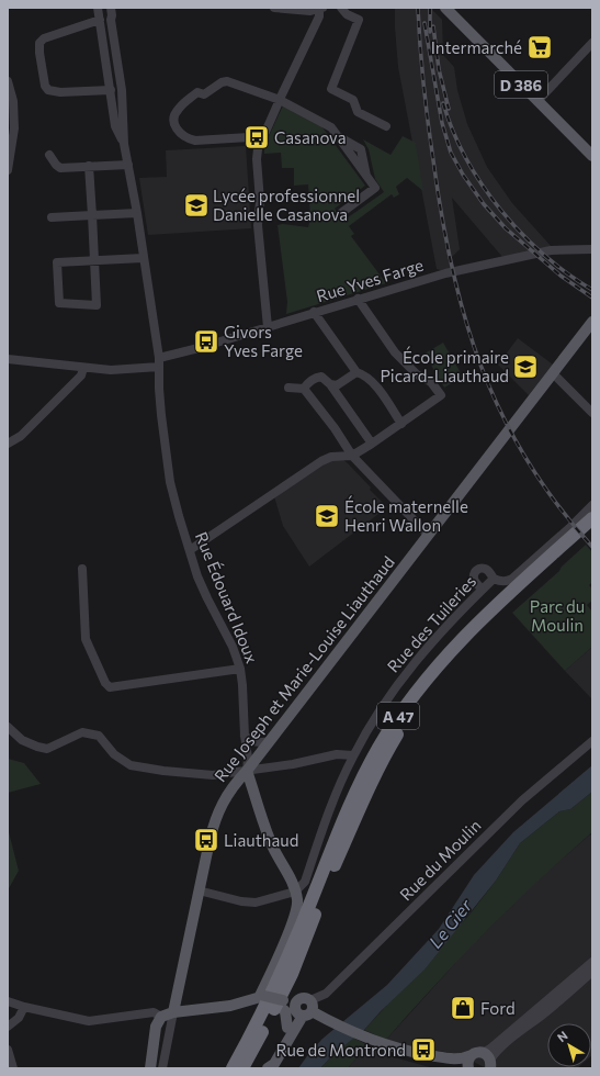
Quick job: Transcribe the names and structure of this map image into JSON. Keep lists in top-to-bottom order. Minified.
{"streets":{"highway":["A 47"],"main road":["D 386","Rue Joseph et Marie-Louise Liauthaud"],"street":["Rue Yves Farge","Rue Édouard Idoux","Rue des Tuileries","Rue du Moulin"]},"crossings":[["Rue Yves Farge","Rue Édouard Idoux"],["Rue Édouard Idoux","Rue Joseph et Marie-Louise Liauthaud"]],"water":["Le Gier"],"parks":["Parc du Moulin"],"places":{"supermarket":["Intermarché"],"bus stop":["Casanova","Givors Yves Farge","Liauthaud","Rue de Montrond"],"school or university":["Lycée professionnel Danielle Casanova","École primaire Picard-Liauthaud","École maternelle Henri Wallon"],"shop":["Ford"]},"north":"top left"}
